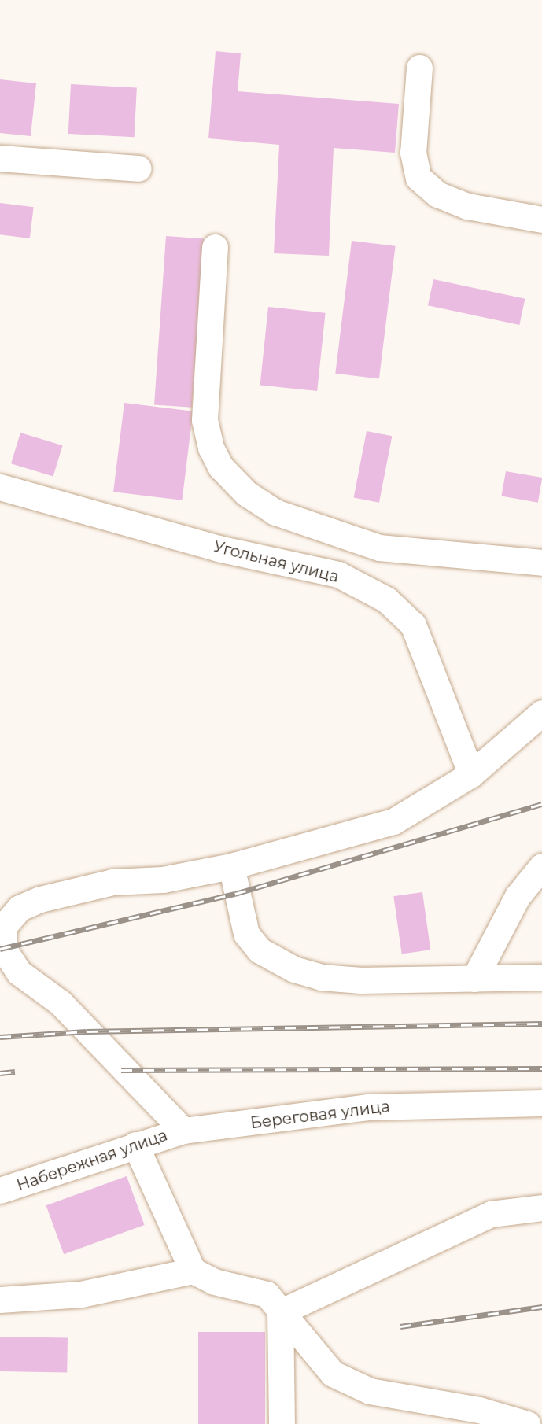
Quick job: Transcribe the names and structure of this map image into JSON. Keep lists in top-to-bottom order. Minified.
{"streets":{"street":["Угольная улица","Береговая улица","Набережная улица"]},"crossings":[["Береговая улица","Набережная улица"]]}
